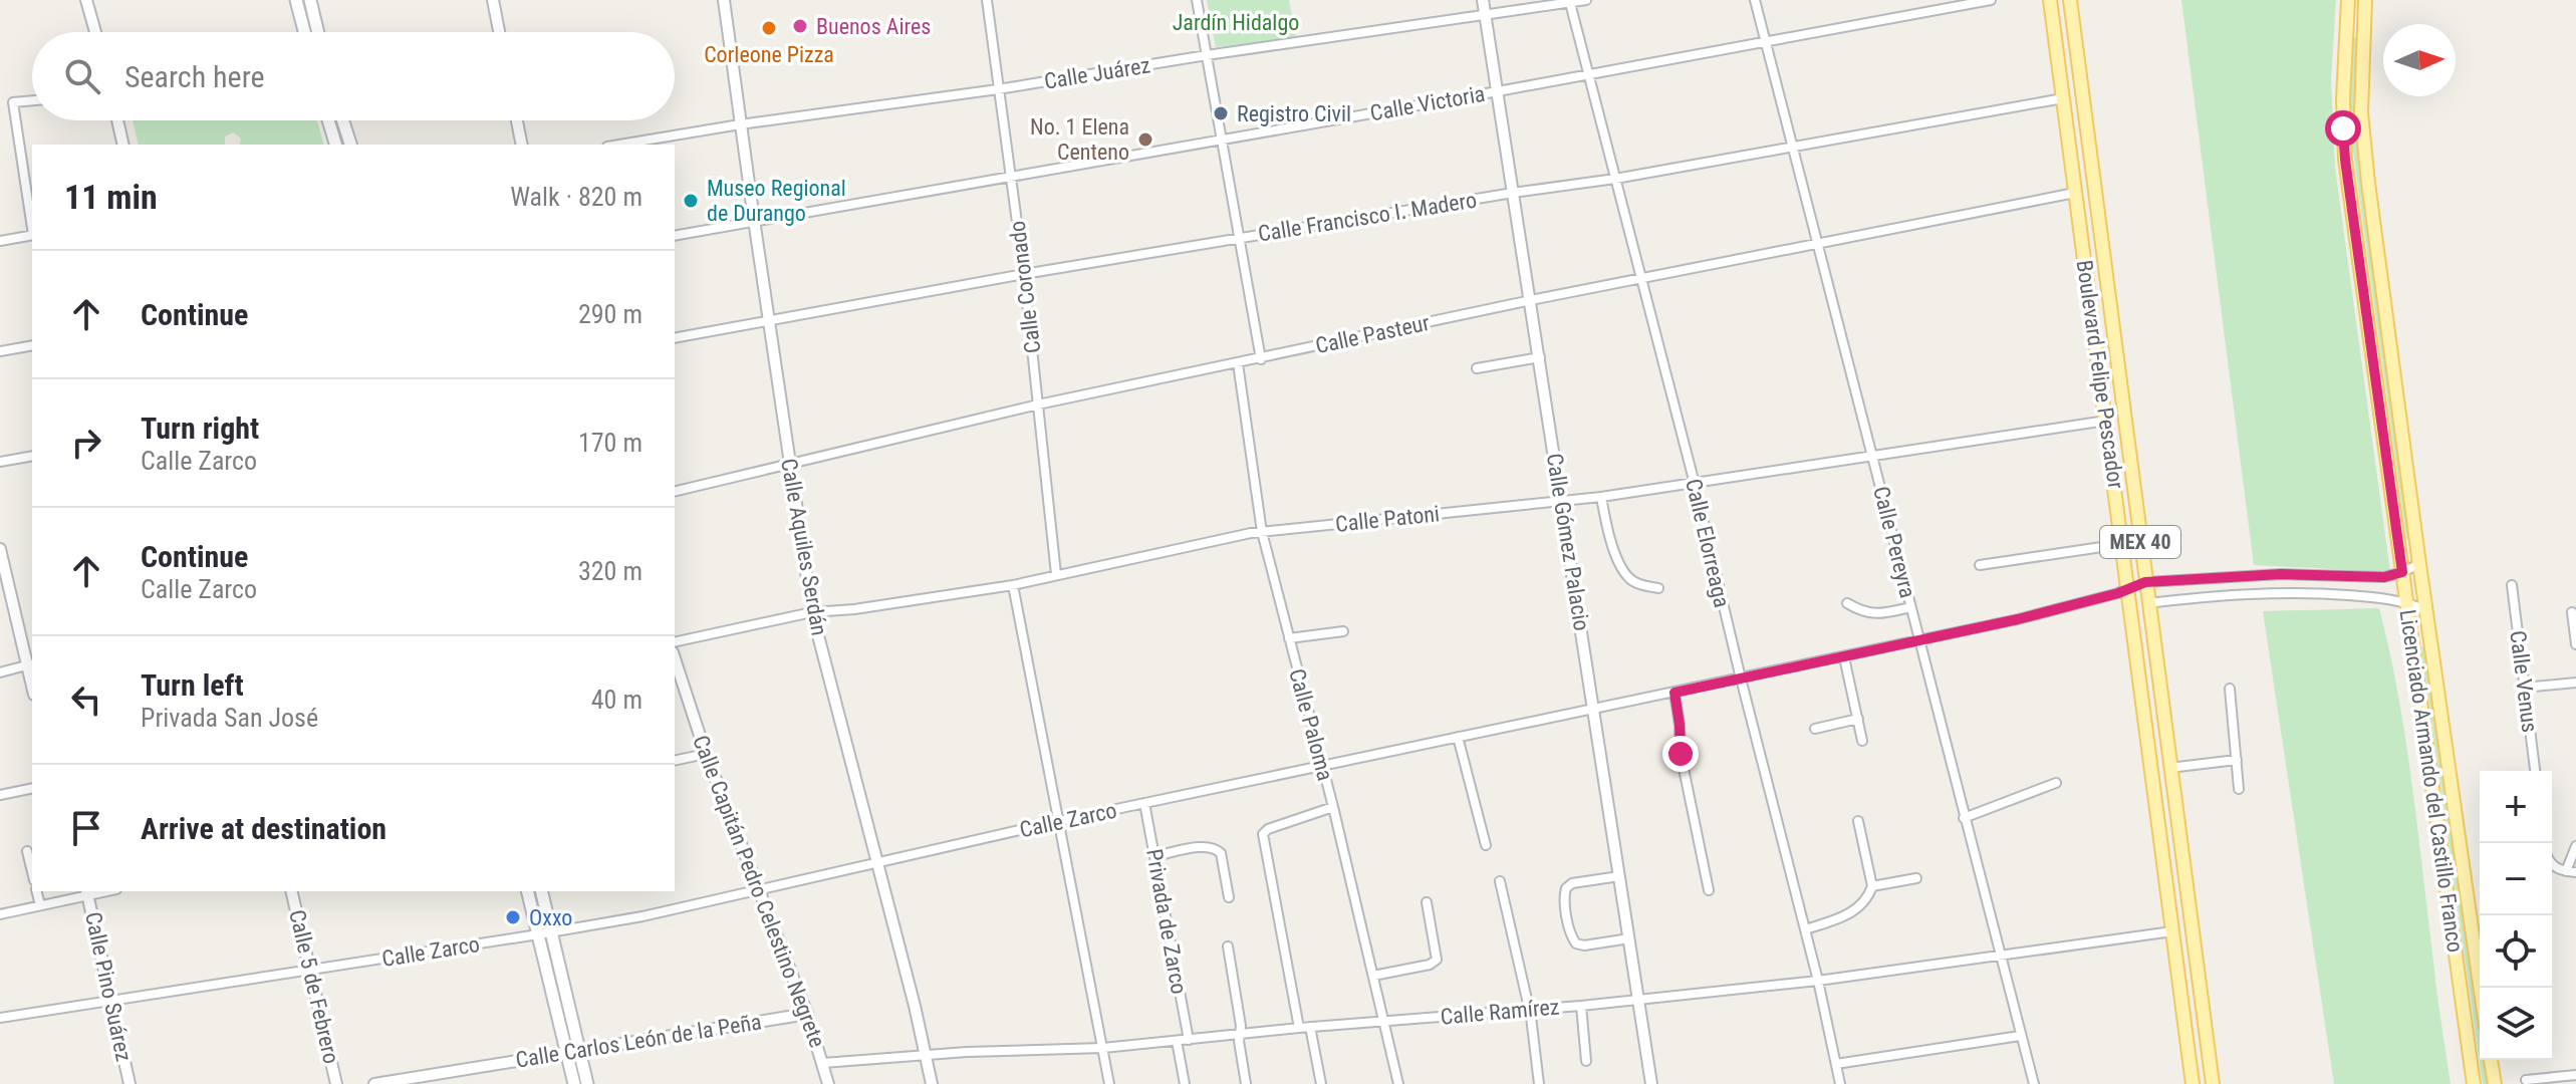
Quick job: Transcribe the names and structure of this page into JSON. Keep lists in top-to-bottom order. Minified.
{"streets":{"main road":["Boulevard Felipe Pescador","MEX 40","Licenciado Armando del Castillo Franco"],"street":["Calle Juárez","Calle Victoria","Calle Francisco I. Madero","Calle Coronado","Calle Pasteur","Calle Patoni","Calle Gómez Palacio","Calle Pereyra","Calle Elorreaga","Calle Aquiles Serdán","Calle Venus","Calle Paloma","Calle Zarco","Calle Capitán Pedro Celestino Negrete","Privada de Zarco","Calle Pino Suárez","Calle 5 de Febrero","Calle Ramírez","Calle Carlos León de la Peña"]},"crossings":[["Calle Juárez","Calle Coronado"],["Calle Juárez","Calle Gómez Palacio"],["Calle Juárez","Calle Elorreaga"],["Calle Juárez","Calle Aquiles Serdán"],["Calle Victoria","Calle Coronado"],["Calle Victoria","Calle Gómez Palacio"],["Calle Victoria","Calle Pereyra"],["Calle Victoria","Calle Elorreaga"],["Calle Victoria","Calle Aquiles Serdán"],["Calle Francisco I. Madero","Calle Coronado"],["Calle Francisco I. Madero","Boulevard Felipe Pescador"],["Calle Francisco I. Madero","Calle Gómez Palacio"],["Calle Francisco I. Madero","Calle Pereyra"],["Calle Francisco I. Madero","Calle Elorreaga"],["Calle Francisco I. Madero","Calle Aquiles Serdán"],["Calle Coronado","Calle Pasteur"],["Calle Coronado","Calle Patoni"],["Calle Pasteur","Boulevard Felipe Pescador"],["Calle Pasteur","Calle Gómez Palacio"],["Calle Pasteur","Calle Pereyra"],["Calle Pasteur","Calle Elorreaga"],["Calle Pasteur","Calle Aquiles Serdán"],["Calle Pasteur","Calle Paloma"],["Boulevard Felipe Pescador","Calle Patoni"],["Boulevard Felipe Pescador","Calle Zarco"],["Boulevard Felipe Pescador","Calle Ramírez"],["Calle Patoni","Calle Gómez Palacio"],["Calle Patoni","Calle Pereyra"],["Calle Patoni","Calle Elorreaga"],["Calle Patoni","Calle Aquiles Serdán"],["Calle Patoni","Calle Paloma"],["Calle Gómez Palacio","Calle Zarco"],["Calle Gómez Palacio","Calle Ramírez"],["Calle Pereyra","Calle Zarco"],["Calle Pereyra","Calle Ramírez"],["Calle Elorreaga","Calle Zarco"],["Calle Elorreaga","Calle Ramírez"],["Calle Aquiles Serdán","Calle Zarco"],["Calle Aquiles Serdán","Calle Ramírez"],["Calle Paloma","Calle Zarco"],["Calle Paloma","Calle Ramírez"],["Calle Zarco","Calle Capitán Pedro Celestino Negrete"],["Calle Zarco","Privada de Zarco"],["Calle Zarco","Calle Pino Suárez"],["Calle Zarco","Calle 5 de Febrero"],["Calle Capitán Pedro Celestino Negrete","Calle Ramírez"],["Calle Capitán Pedro Celestino Negrete","Calle Carlos León de la Peña"],["Privada de Zarco","Calle Ramírez"]],"parks":["Jardín Hidalgo"],"places":["Buenos Aires","Corleone Pizza","Registro Civil","No. 1 Elena Centeno","Museo Regional de Durango","Oxxo"],"north":"right","page":{"search":"Search here","heading":["11 min","Walk · 820 m"],"list":[["Continue","290 m"],["Turn right","Calle Zarco","170 m"],["Continue","Calle Zarco","320 m"],["Turn left","Privada San José","40 m"],"Arrive at destination"],"map_buttons":["+","−"]}}
